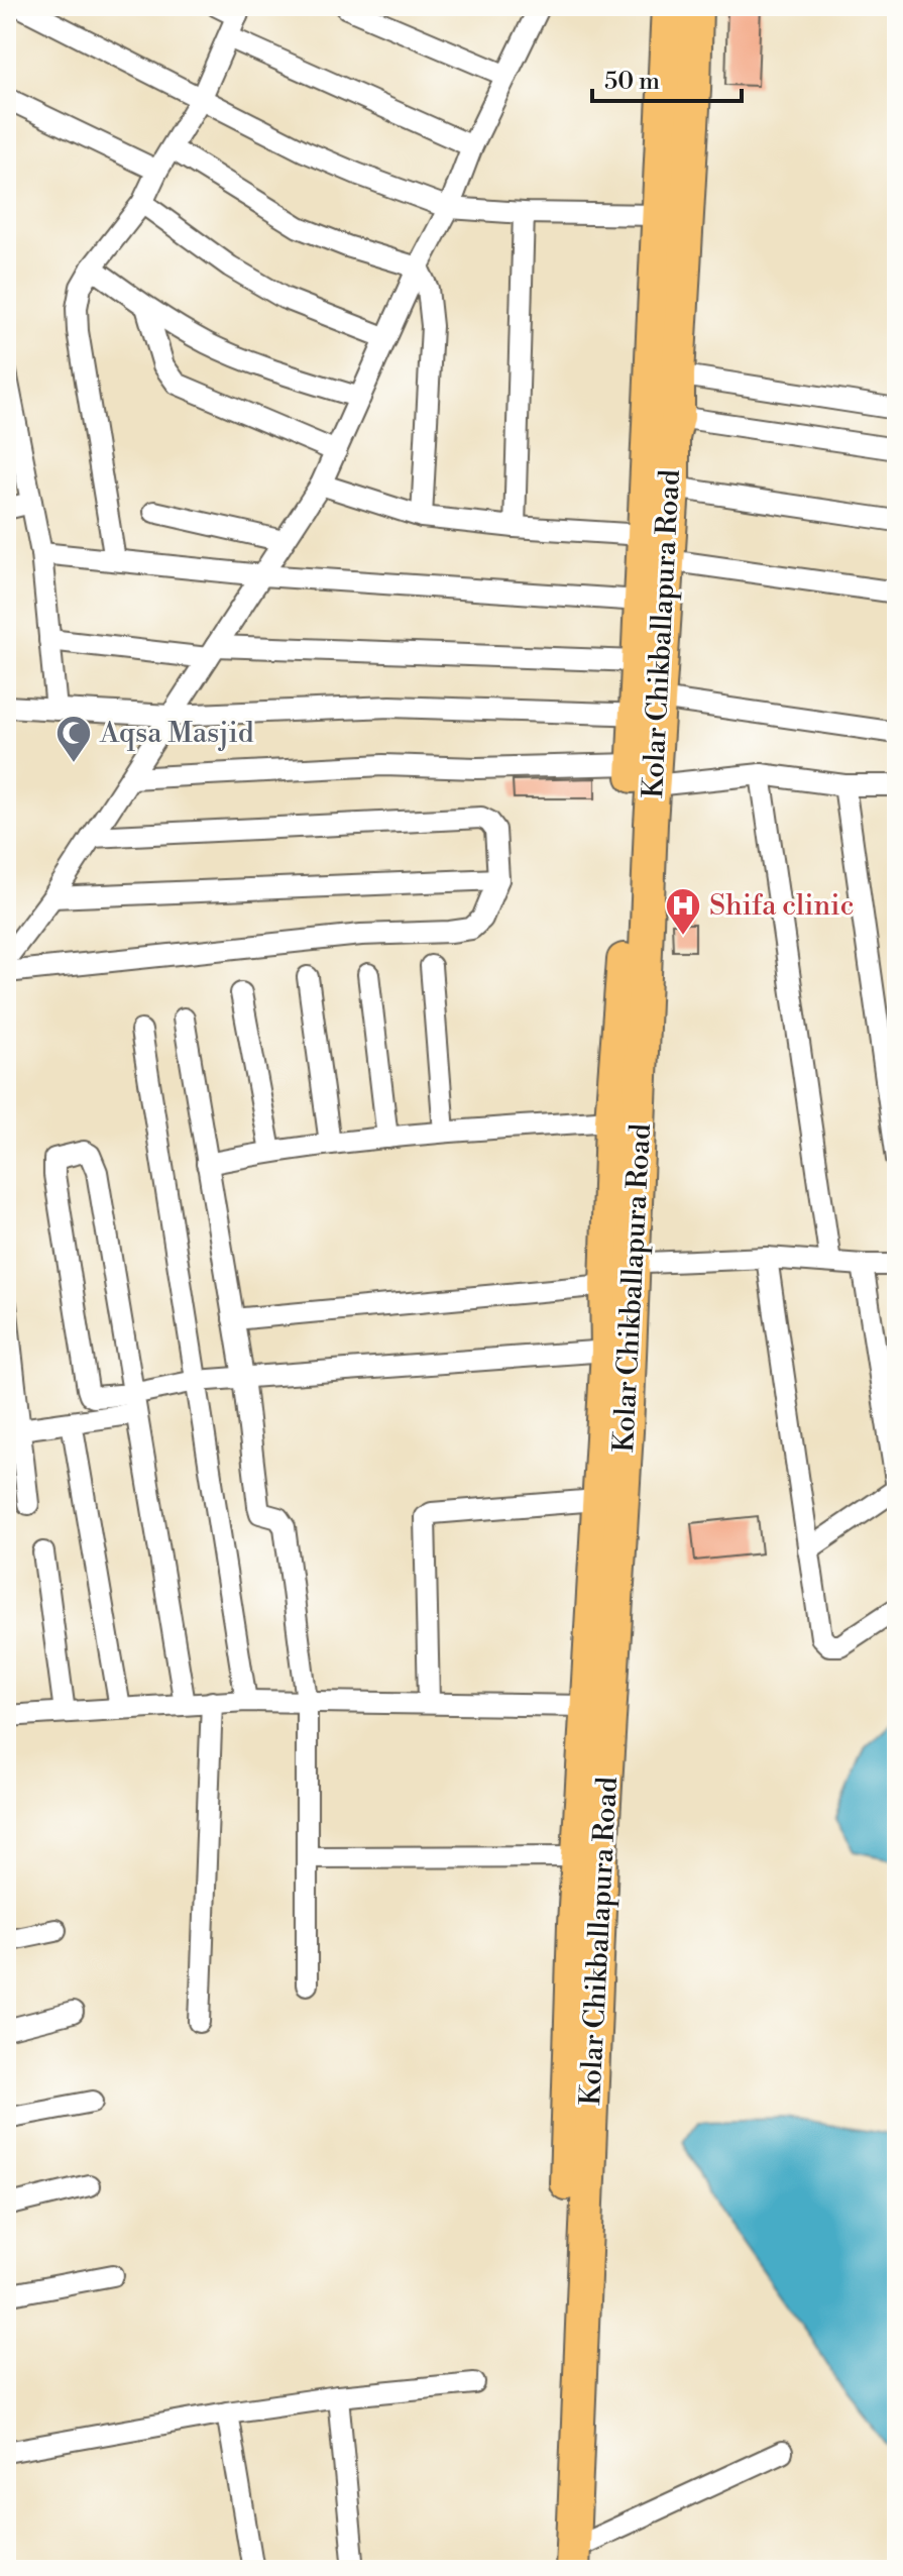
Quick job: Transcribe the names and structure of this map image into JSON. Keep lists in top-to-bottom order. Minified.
{"streets":{"main road":["Kolar Chikballapura Road"]},"places":{"mosque":["Aqsa Masjid"],"hospital":["Shifa clinic"]},"scale_bar":"50 m"}
